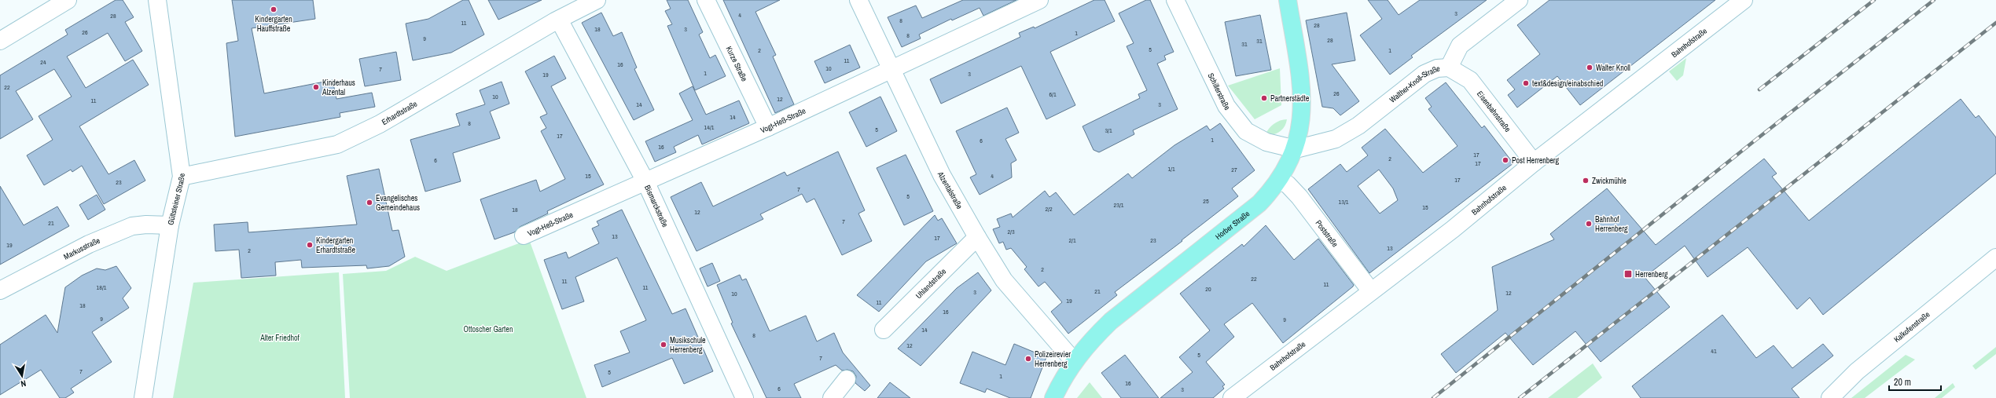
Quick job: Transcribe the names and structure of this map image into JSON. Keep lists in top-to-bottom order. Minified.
{"streets":{"main road":["Horber Straße"],"street":["Bahnhofstraße","Kurze Straße","Walther-Knoll-Straße","Schillerstraße","Eisenbahnstraße","Erhardtstraße","Vogt-Heß-Straße","Alzentalstraße","Gültsteiner Straße","Bismarckstraße","Poststraße","Markusstraße","Uhlandstraße","Kalkofenstraße"]},"crossings":[["Bahnhofstraße","Eisenbahnstraße"],["Bahnhofstraße","Poststraße"],["Kurze Straße","Vogt-Heß-Straße"],["Walther-Knoll-Straße","Schillerstraße"],["Walther-Knoll-Straße","Eisenbahnstraße"],["Walther-Knoll-Straße","Horber Straße"],["Schillerstraße","Horber Straße"],["Erhardtstraße","Gültsteiner Straße"],["Erhardtstraße","Bismarckstraße"],["Vogt-Heß-Straße","Alzentalstraße"],["Vogt-Heß-Straße","Bismarckstraße"],["Alzentalstraße","Horber Straße"],["Alzentalstraße","Uhlandstraße"],["Gültsteiner Straße","Markusstraße"],["Horber Straße","Poststraße"]],"parks":["Ottoscher Garten","Alter Friedhof"],"places":{"other":["Kindergarten Hauffstraße","Walter Knoll","text&design/einabschied","Kinderhaus Alzental","Partnerstädte","Post Herrenberg","Zwickmühle","Evangelisches Gemeindehaus","Bahnhof Herrenberg","Kindergarten Erhardtstraße","Musikschule Herrenberg","Polizeirevier Herrenberg"],"transit":["Herrenberg"]},"house_numbers":["3","4","28","8","11","28","18","3","26","1","8","9","28","31","31","5","2","1","11","24","16","10","7","1","3","19","22","26","6/1","10","12","11","14","3","14","8","14/1","5","3/1","17","1","6","16","17","2","6","17","1/1","27","15","4","17","23","7","5","25","13/1","23/1","15","2/2","18","12","7","21","2/3","13","17","2/1","23","19","13","2","2","22","11","11","18/1","11","20","21","3","12","10","19","11","18","16","9","9","14","8","12","41","5","7","7","5","1","16","6","3"],"scale_bar":"20 m","north":"bottom"}
